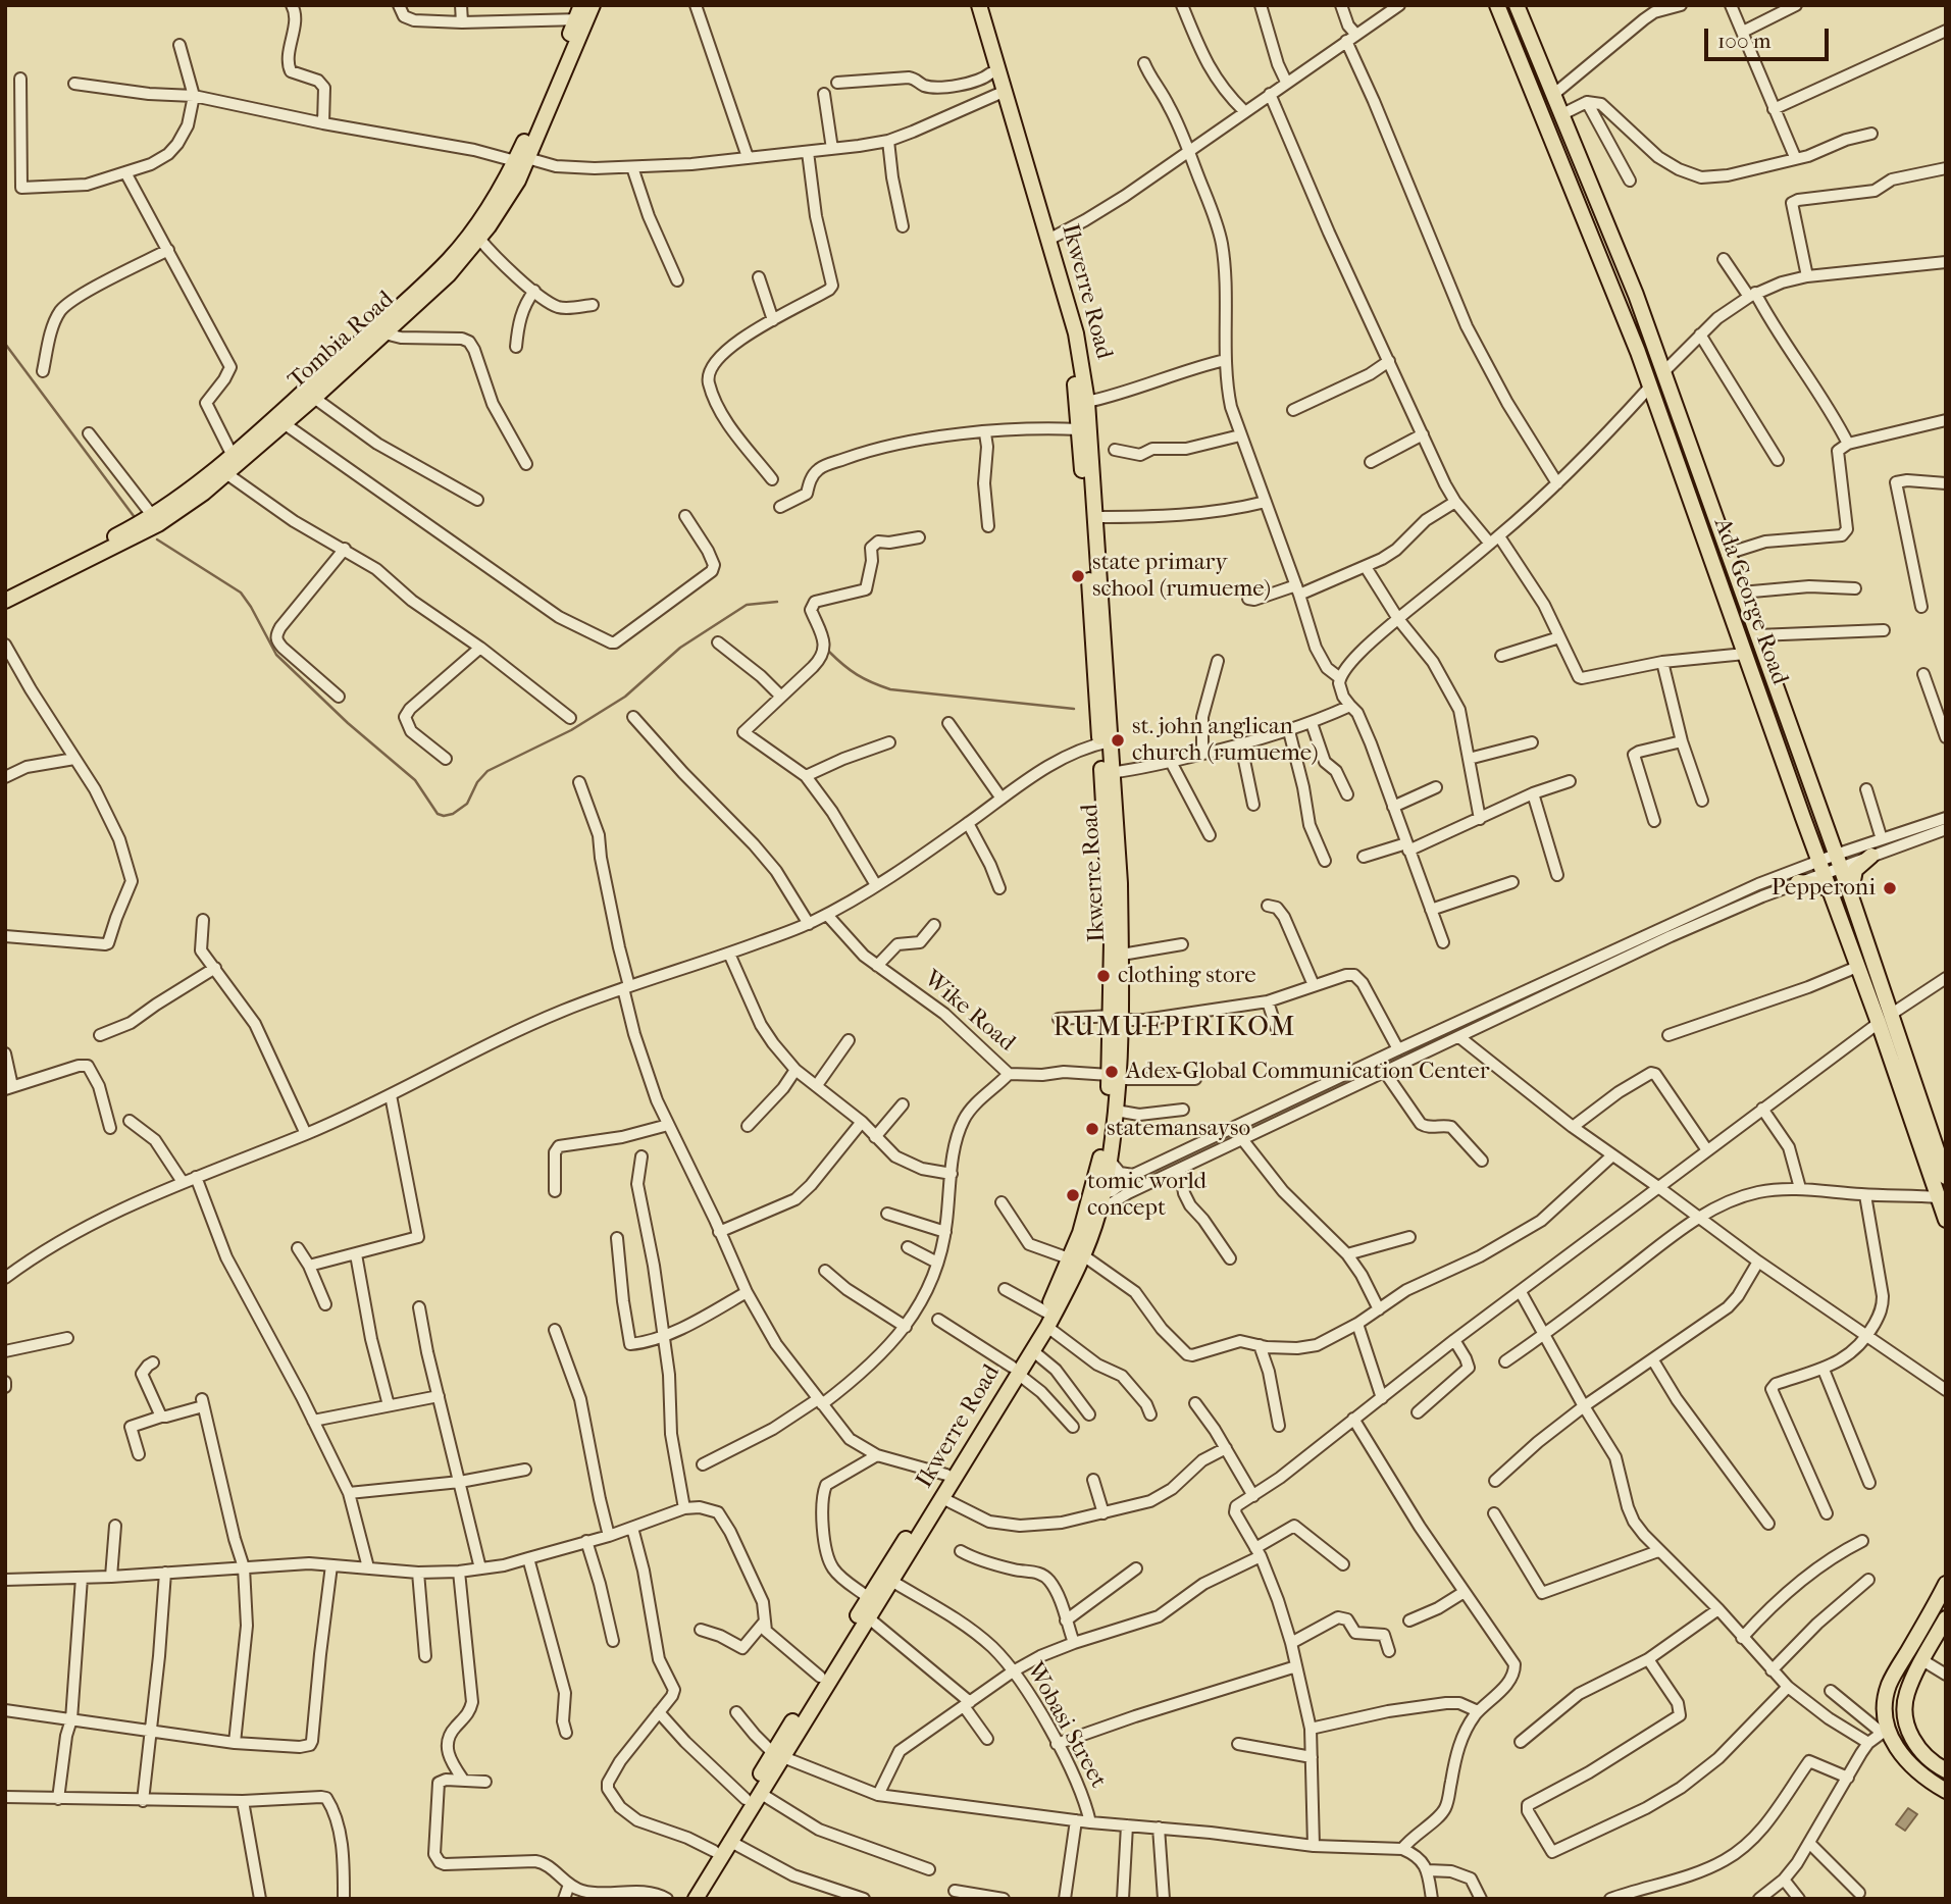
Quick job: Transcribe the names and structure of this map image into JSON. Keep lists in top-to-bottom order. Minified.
{"streets":{"main road":["Ikwerre Road","Tombia Road","Ada George Road"],"street":["Wike Road","Wobasi Street"]},"crossings":[["Ikwerre Road","Wike Road"],["Ikwerre Road","Wobasi Street"]],"districts":["RUMUEPIRIKOM"],"places":["state primary school (rumueme)","st. john anglican church (rumueme)","Pepperoni","clothing store","Adex Global Communication Center","statemansayso","tomic world concept"],"scale_bar":"100 m"}
